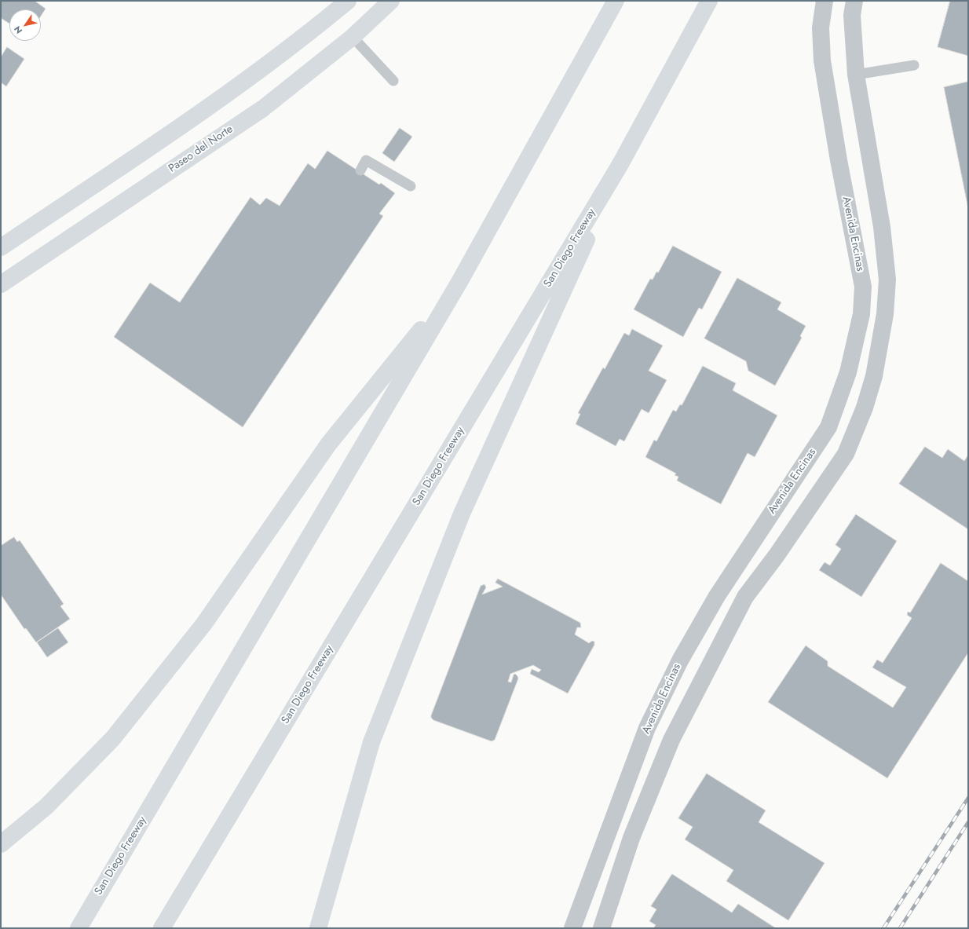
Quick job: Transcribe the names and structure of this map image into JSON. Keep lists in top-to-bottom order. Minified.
{"streets":{"main road":["Paseo del Norte","San Diego Freeway"],"street":["Avenida Encinas"]},"north":"bottom left"}
